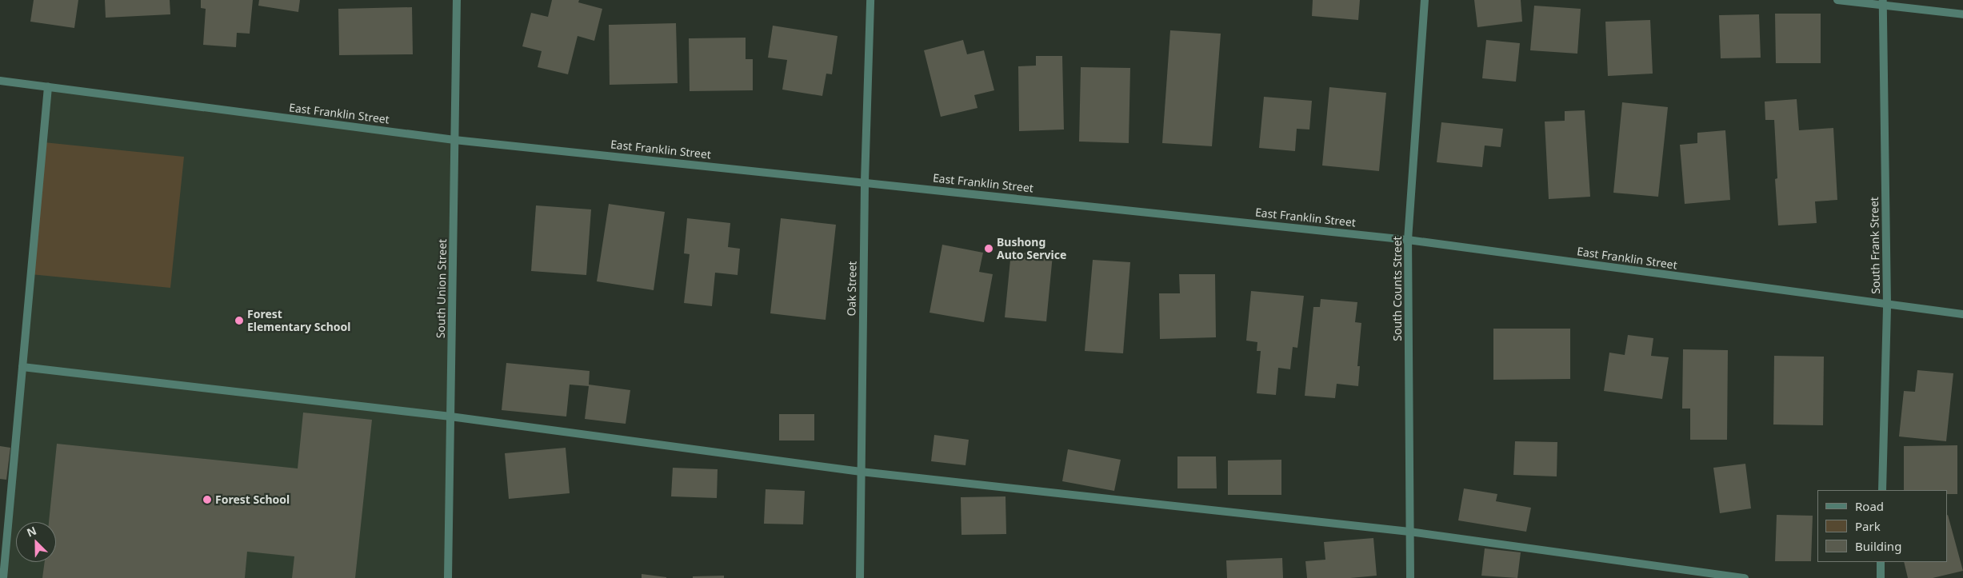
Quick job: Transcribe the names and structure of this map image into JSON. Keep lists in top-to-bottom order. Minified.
{"streets":{"street":["East Franklin Street","South Frank Street","South Union Street","Oak Street","South Counts Street"]},"crossings":[["East Franklin Street","South Frank Street"],["East Franklin Street","South Union Street"],["East Franklin Street","Oak Street"],["East Franklin Street","South Counts Street"]],"places":["Bushong Auto Service","Forest Elementary School","Forest School"],"legend":["Road","Park","Building"],"north":"top left"}
